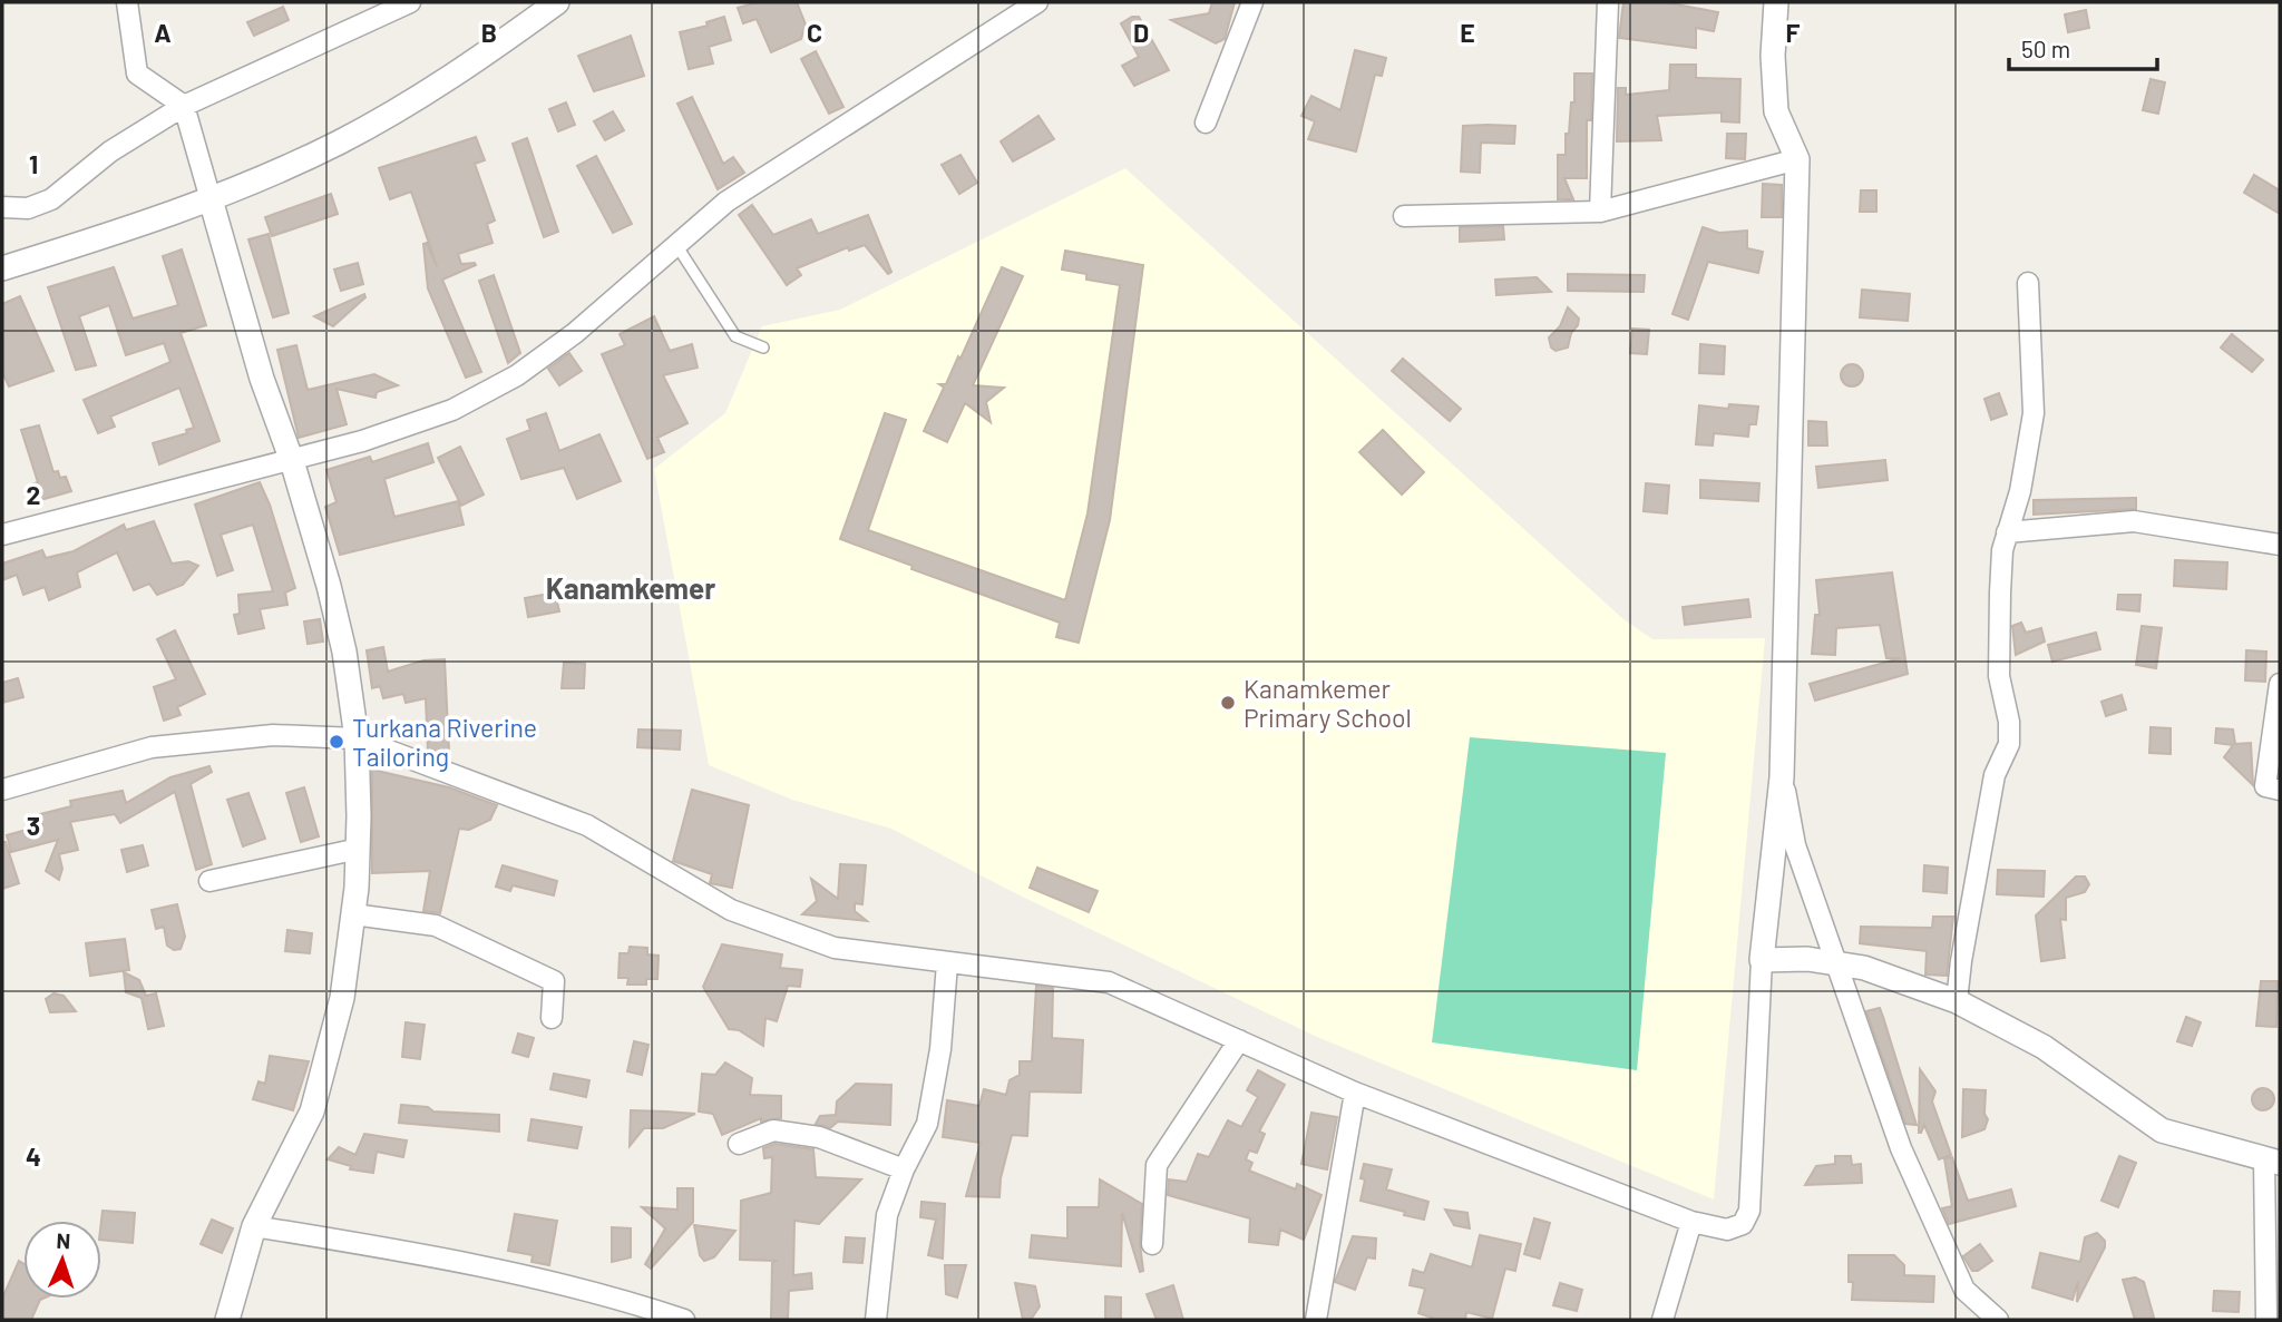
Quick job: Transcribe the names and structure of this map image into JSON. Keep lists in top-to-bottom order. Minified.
{"districts":["Kanamkemer"],"places":["Kanamkemer Primary School","Turkana Riverine Tailoring"],"scale_bar":"50 m","north":"top","grid":{"columns":["A","B","C","D","E","F"],"rows":["1","2","3","4"]}}
